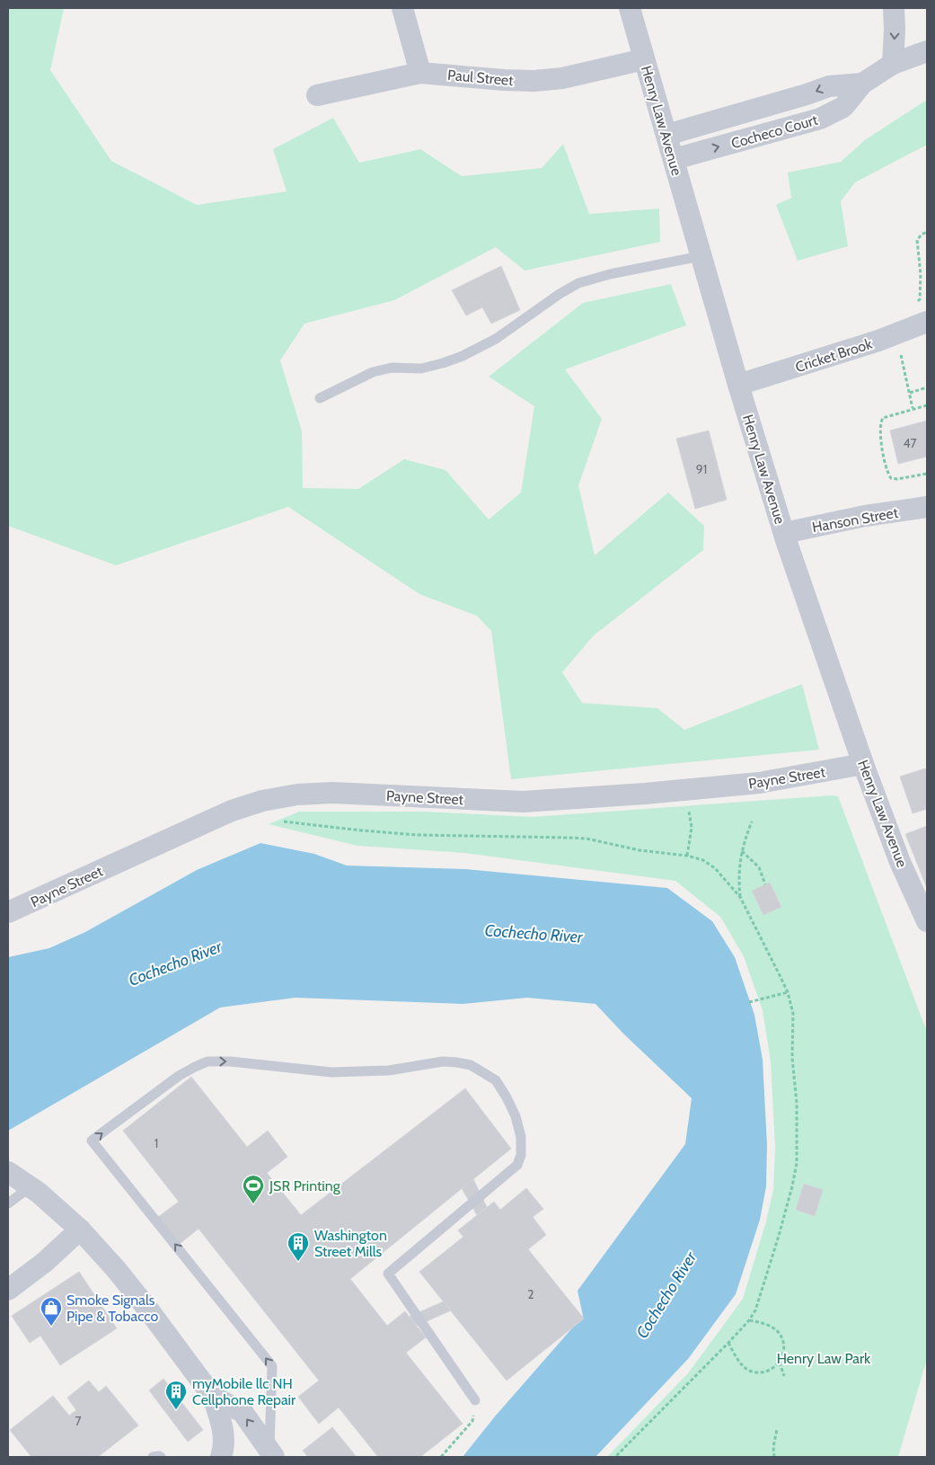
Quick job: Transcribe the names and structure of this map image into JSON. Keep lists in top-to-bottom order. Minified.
{"streets":{"street":["Paul Street","Henry Law Avenue","Cocheco Court","Cricket Brook","Hanson Street","Payne Street"]},"crossings":[["Paul Street","Henry Law Avenue"],["Henry Law Avenue","Cocheco Court"],["Henry Law Avenue","Cricket Brook"],["Henry Law Avenue","Hanson Street"],["Henry Law Avenue","Payne Street"]],"water":["Cochecho River"],"parks":["Henry Law Park"],"places":{"sports":["JSR Printing"],"building":["Washington Street Mills","myMobile llc NH Cellphone Repair"],"shop":["Smoke Signals Pipe & Tobacco"]},"house_numbers":["47","91","1","2","7"]}
